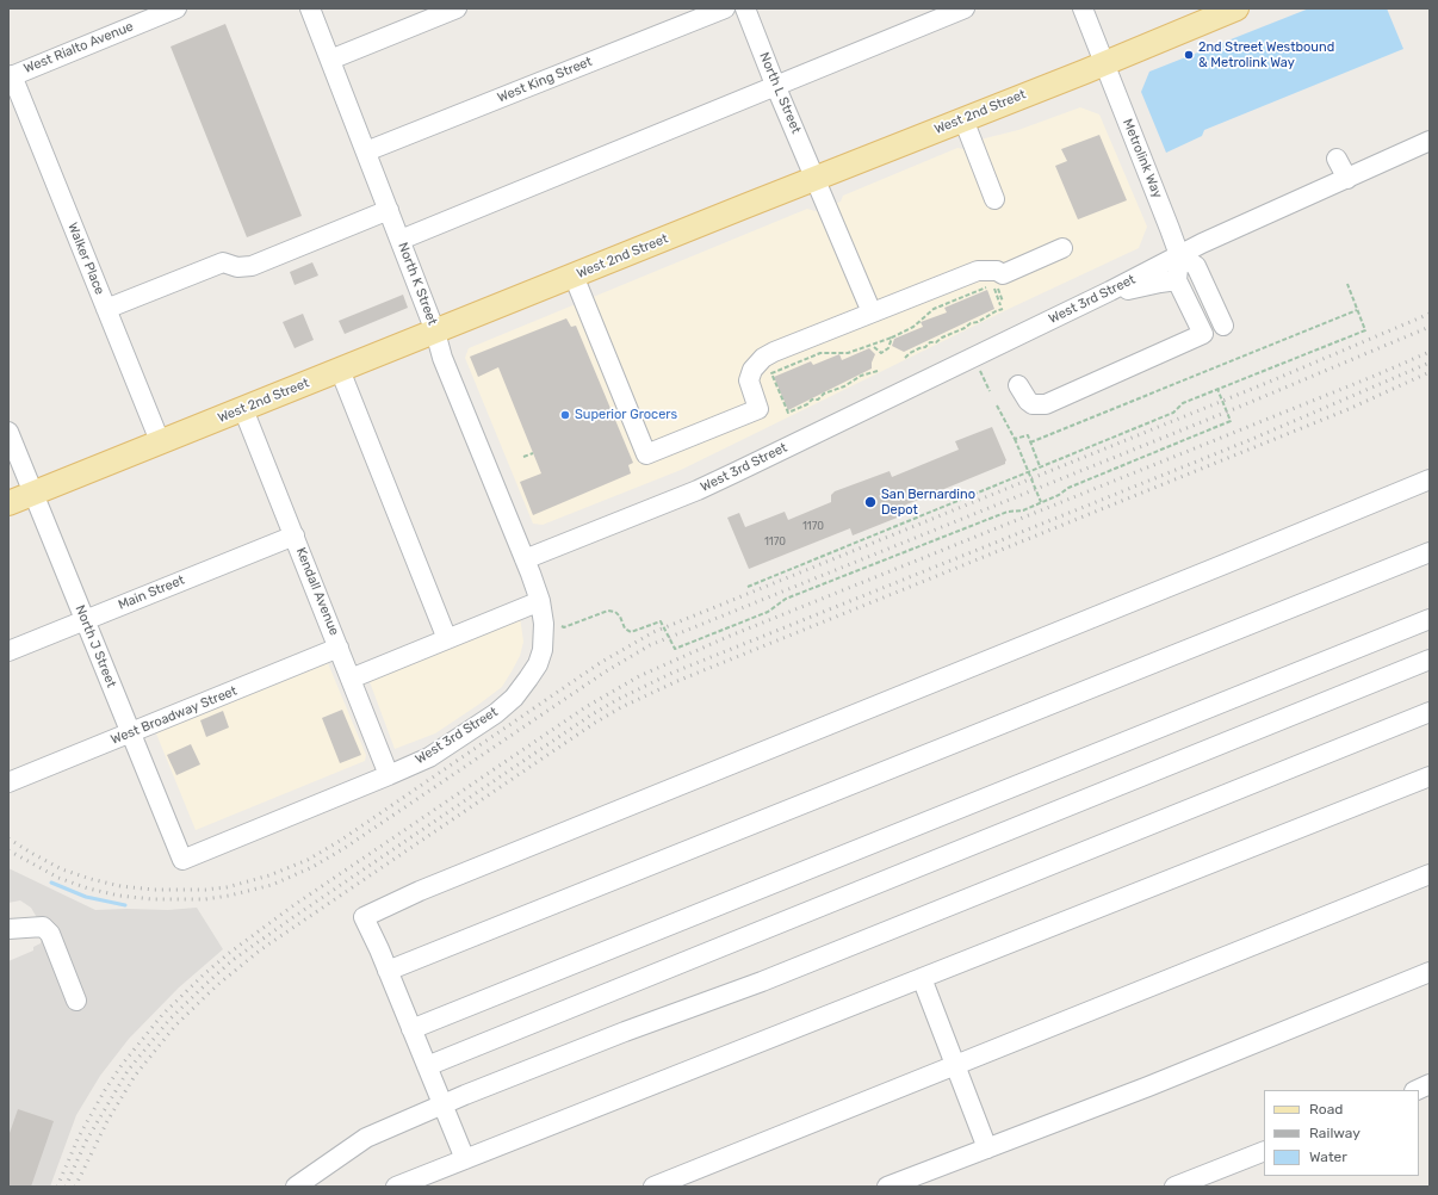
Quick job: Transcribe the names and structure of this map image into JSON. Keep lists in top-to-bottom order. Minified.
{"streets":{"main road":["West 2nd Street"],"street":["West Rialto Avenue","West King Street","North L Street","Metrolink Way","Walker Place","North K Street","West 3rd Street","Kendall Avenue","Main Street","North J Street","West Broadway Street"]},"crossings":[["West Rialto Avenue","Walker Place"],["West King Street","North K Street"],["North L Street","West 2nd Street"],["West 2nd Street","Metrolink Way"],["West 2nd Street","Walker Place"],["West 2nd Street","North K Street"],["West 2nd Street","Kendall Avenue"],["West 2nd Street","North J Street"],["Metrolink Way","West 3rd Street"],["North K Street","West 3rd Street"],["West 3rd Street","Kendall Avenue"],["West 3rd Street","North J Street"],["Kendall Avenue","Main Street"],["Kendall Avenue","West Broadway Street"],["Main Street","North J Street"],["North J Street","West Broadway Street"]],"places":["2nd Street Westbound & Metrolink Way","Superior Grocers","San Bernardino Depot"],"house_numbers":["1170","1170"],"legend":["Road","Railway","Water"]}
